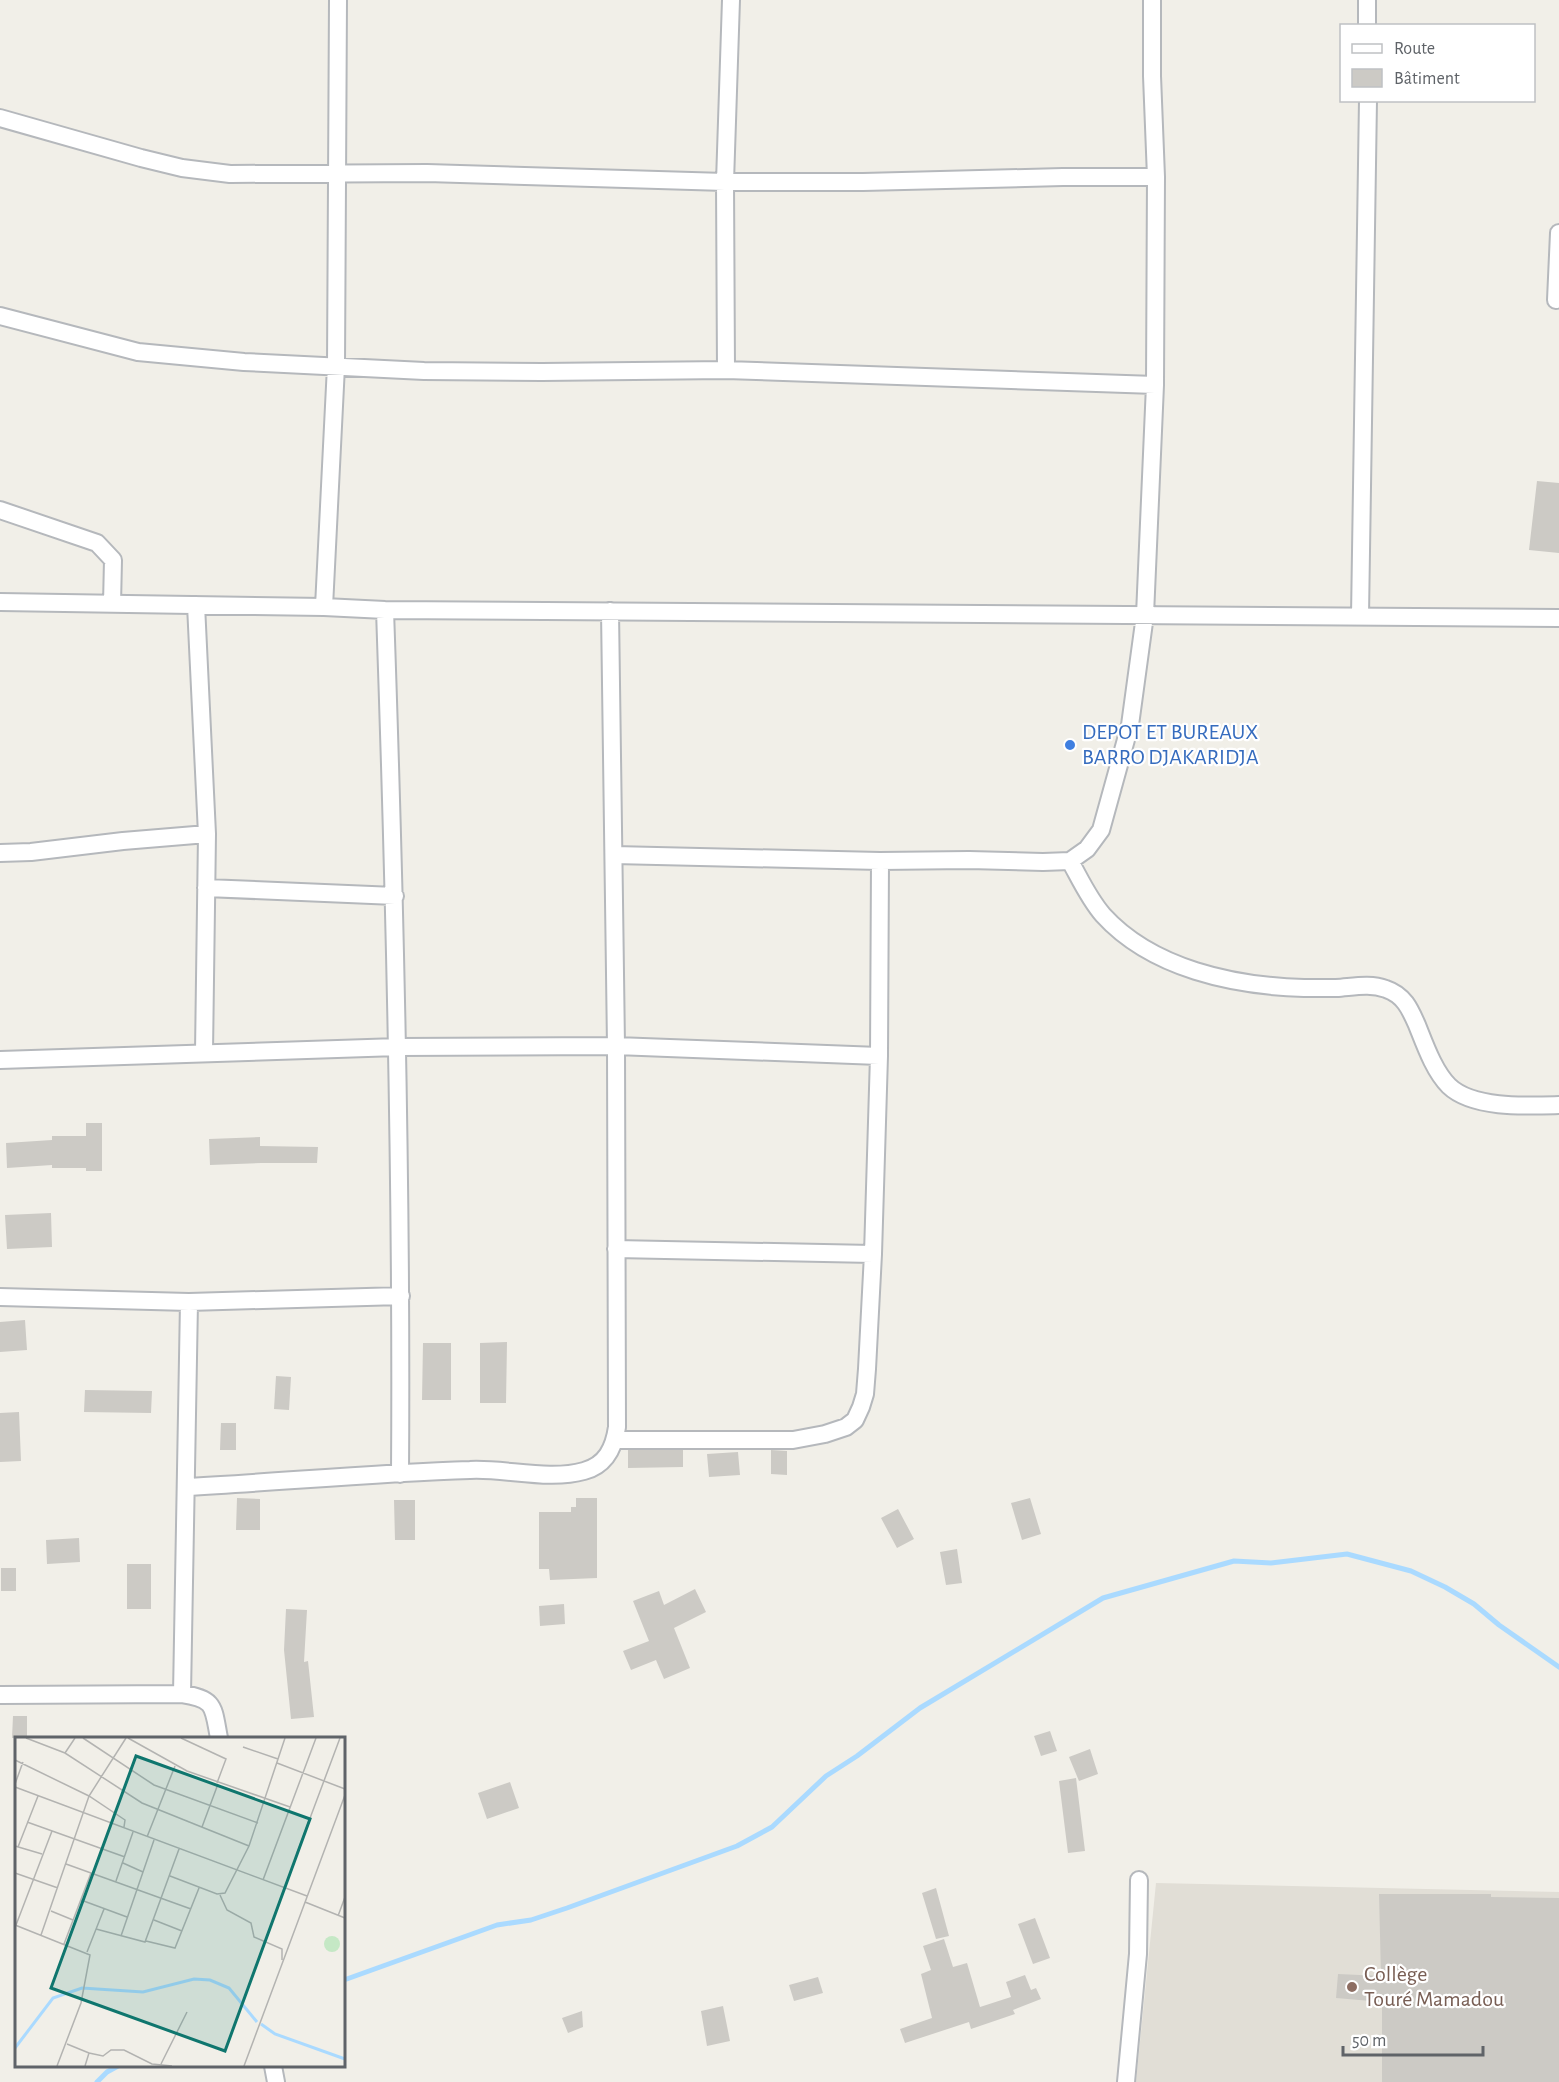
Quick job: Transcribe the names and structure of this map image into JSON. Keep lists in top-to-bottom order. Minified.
{"places":["DEPOT ET BUREAUX BARRO DJAKARIDJA","Collège Touré Mamadou"],"legend":["Route","Bâtiment"],"scale_bar":"50 m"}
